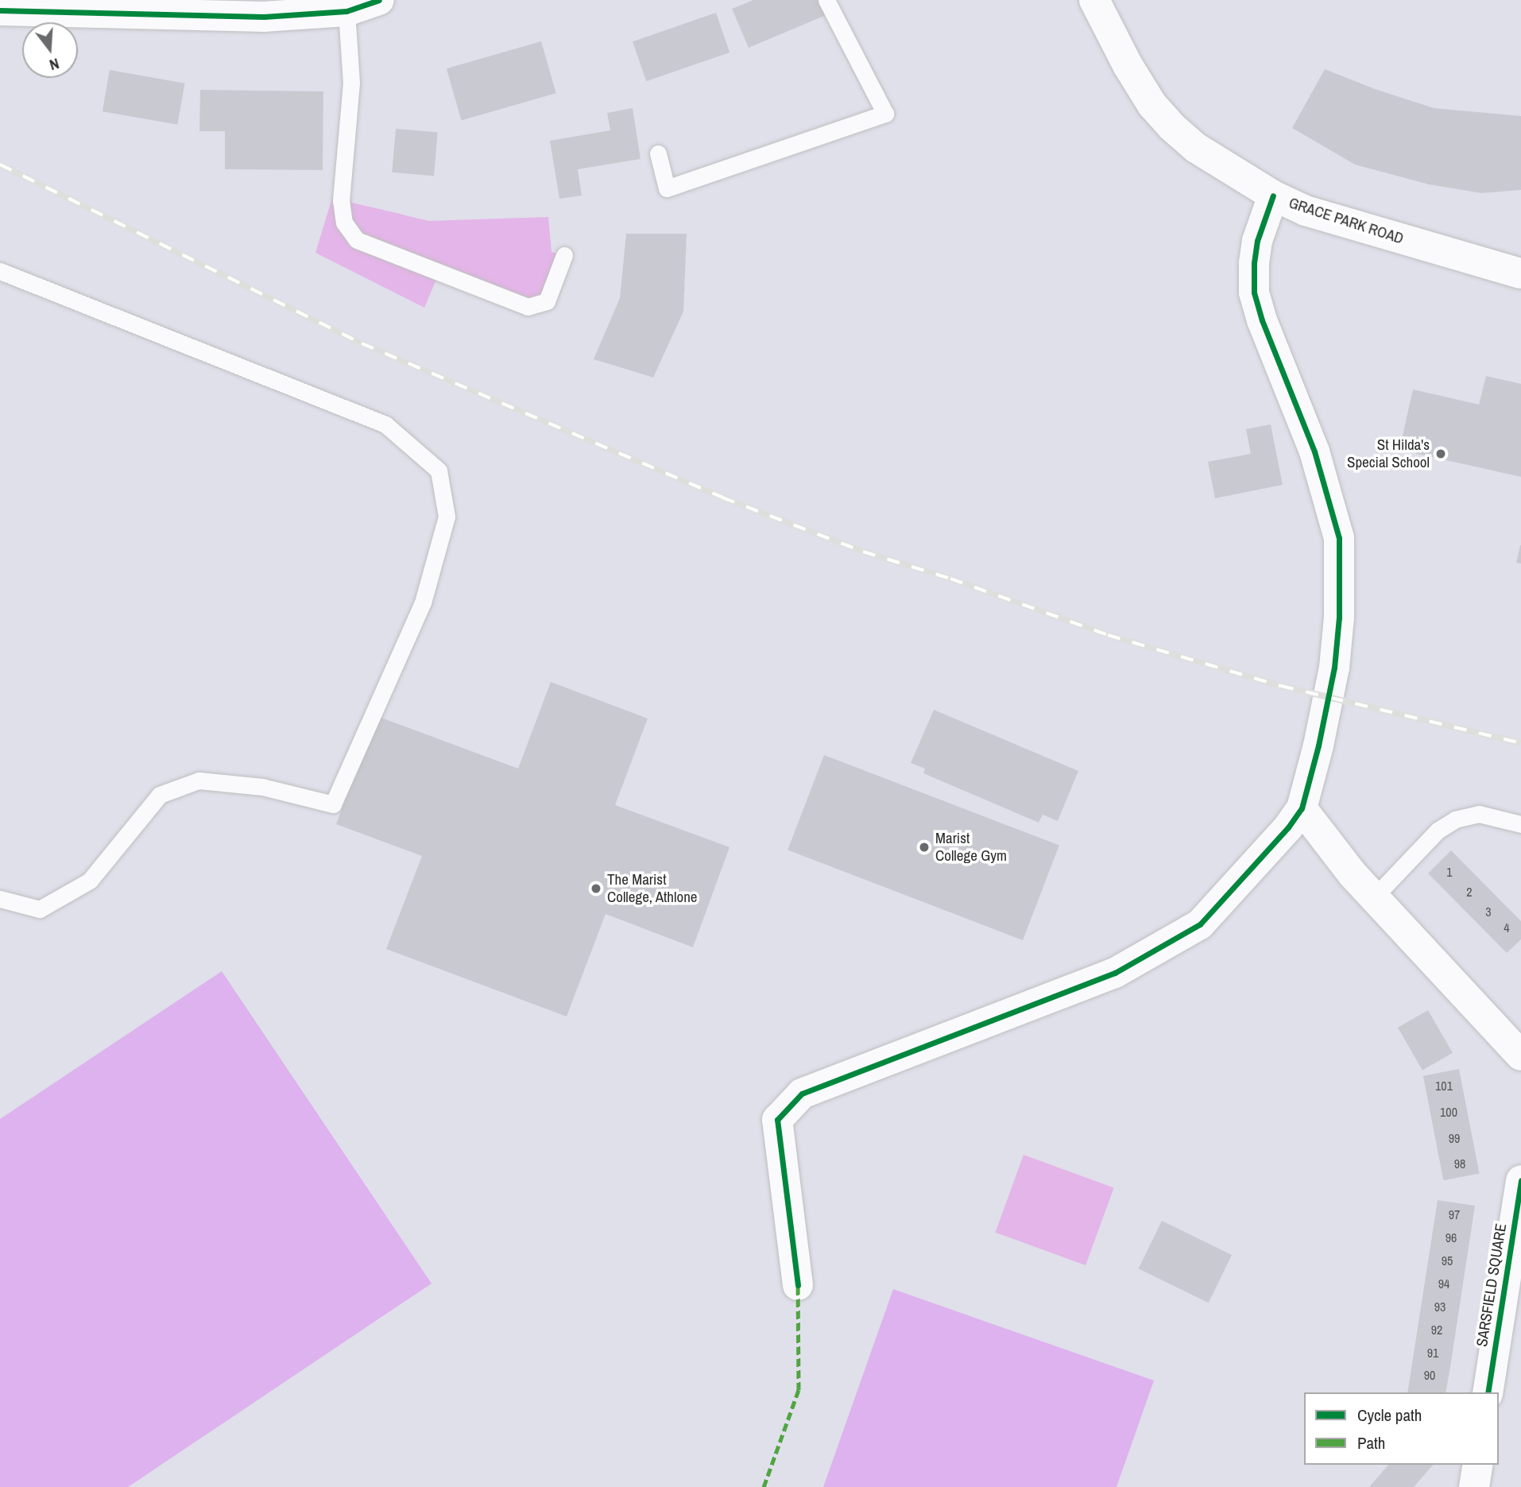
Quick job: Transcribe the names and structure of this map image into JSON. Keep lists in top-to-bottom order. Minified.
{"streets":{"street":["GRACE PARK ROAD","SARSFIELD SQUARE"]},"places":["St Hilda's Special School","Marist College Gym","The Marist College, Athlone"],"house_numbers":["1","2","3","4","101","100","99","98","97","96","95","94","93","92","91","90"],"legend":["Cycle path","Path"],"north":"bottom"}
